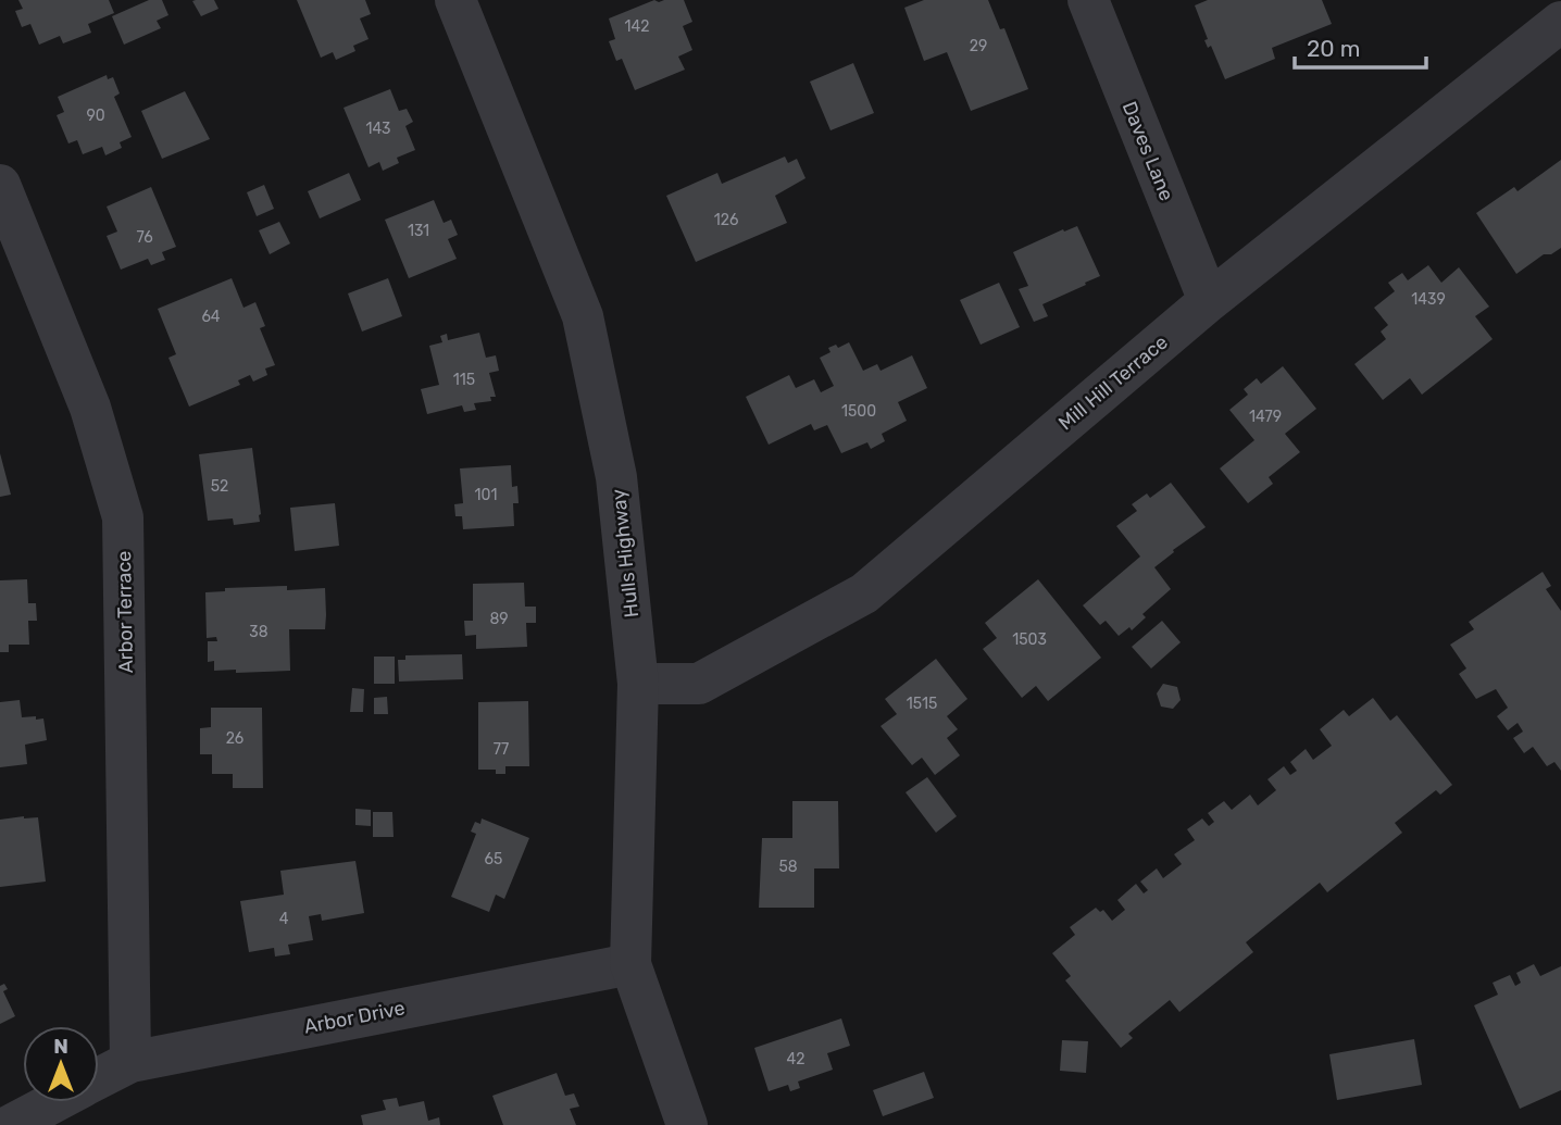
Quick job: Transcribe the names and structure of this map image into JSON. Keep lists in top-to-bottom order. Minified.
{"streets":{"street":["Daves Lane","Mill Hill Terrace","Hulls Highway","Arbor Terrace","Arbor Drive"]},"crossings":[["Daves Lane","Mill Hill Terrace"],["Mill Hill Terrace","Hulls Highway"],["Hulls Highway","Arbor Drive"],["Arbor Terrace","Arbor Drive"]],"house_numbers":["142","29","90","143","126","131","76","1439","64","115","1500","1479","52","101","89","38","1503","1515","26","77","65","58","4","42"],"scale_bar":"20 m","north":"top"}
